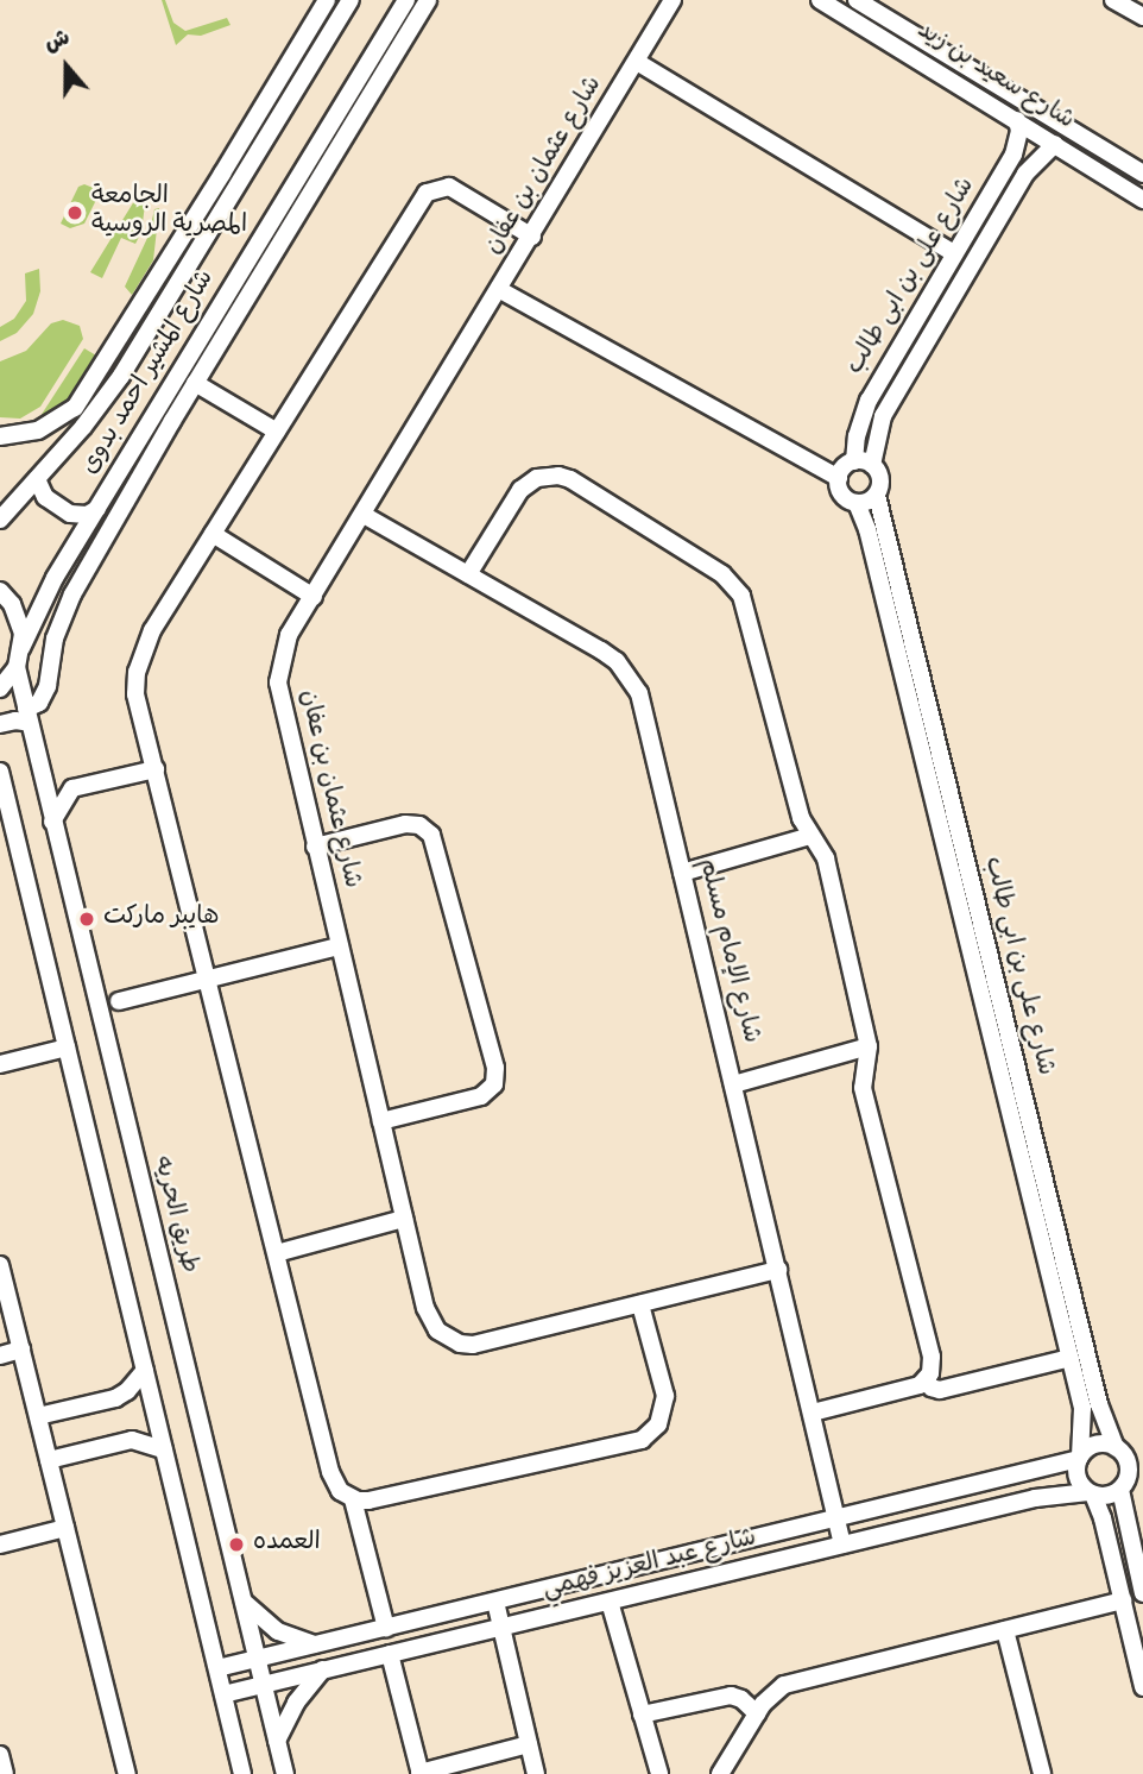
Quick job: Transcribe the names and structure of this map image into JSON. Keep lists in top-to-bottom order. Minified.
{"streets":{"street":["شارع سعيد بن زيد","شارع عثمان بن عفان","شارع على بن ابى طالب","شارع المشير احمد بدوى","شارع الإمام مسلم","طريق الحريه","شارع عبد العزيز فهمي"]},"crossings":[["شارع سعيد بن زيد","شارع على بن ابى طالب"],["شارع عثمان بن عفان","شارع الإمام مسلم"],["شارع على بن ابى طالب","شارع عبد العزيز فهمي"],["شارع المشير احمد بدوى","طريق الحريه"],["شارع الإمام مسلم","شارع عبد العزيز فهمي"],["طريق الحريه","شارع عبد العزيز فهمي"]],"places":["الجامعة المصرية الروسية","هايبر ماركت","العمده"],"north":"top"}
